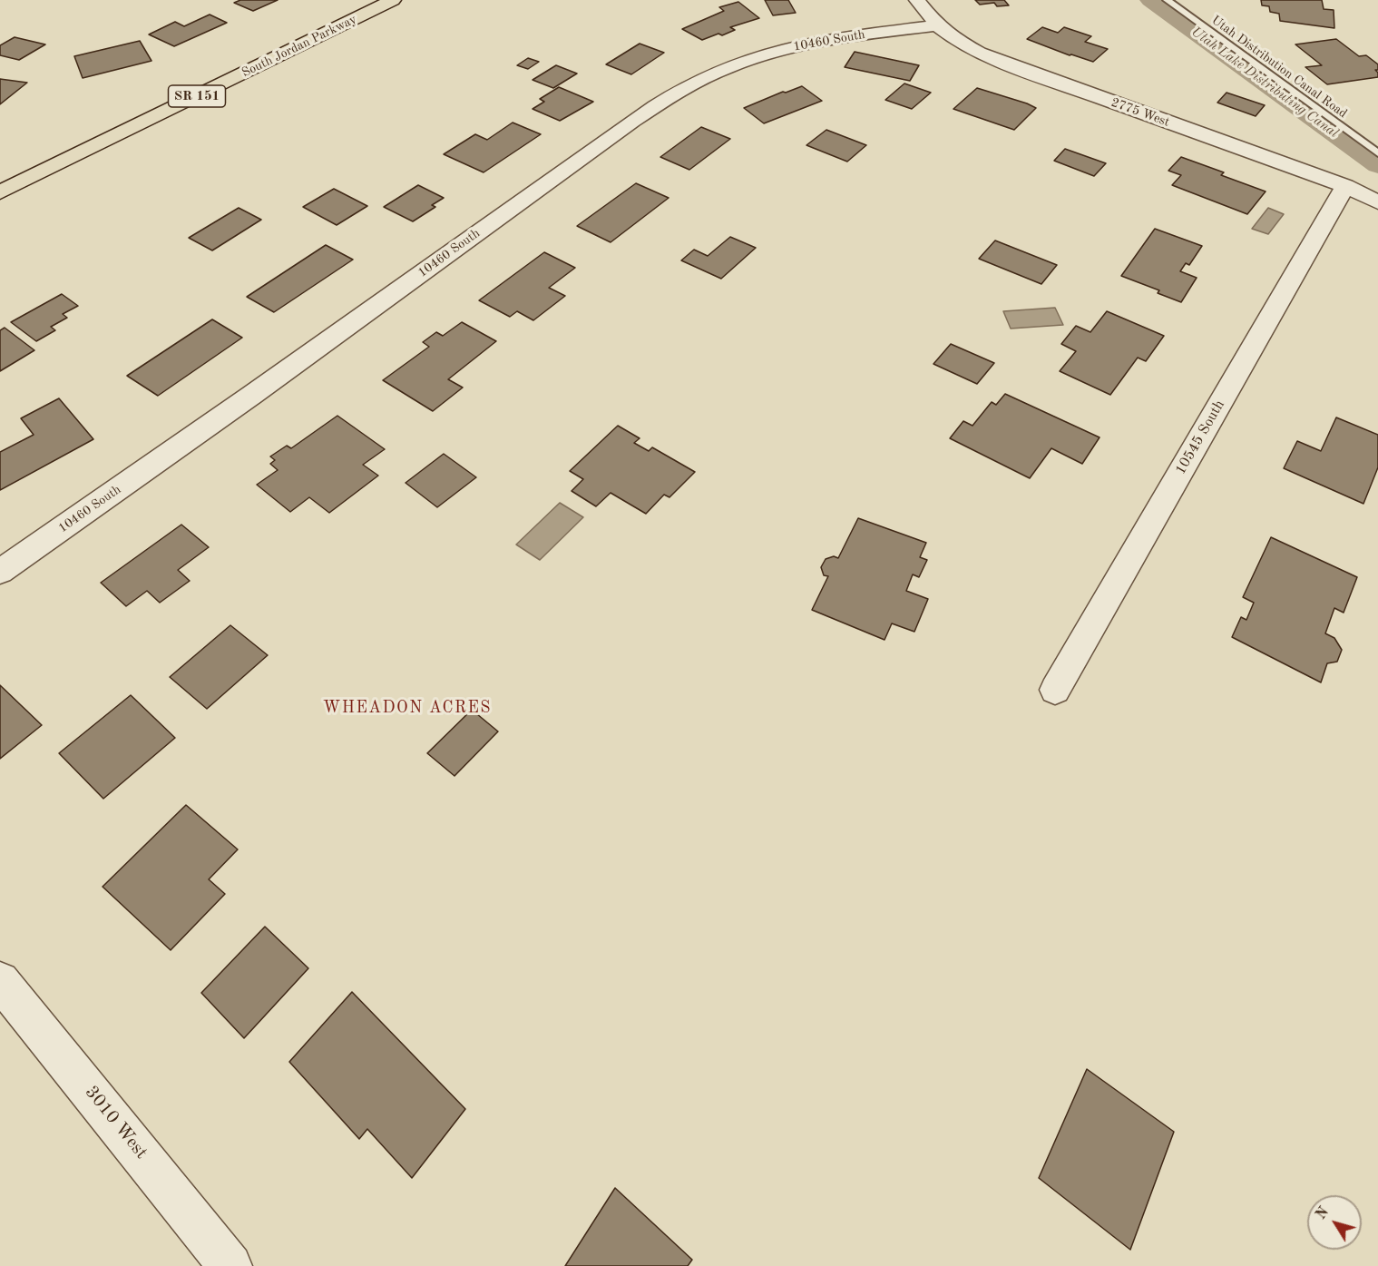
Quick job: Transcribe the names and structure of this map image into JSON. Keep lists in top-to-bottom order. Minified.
{"streets":{"main road":["South Jordan Parkway","SR 151"],"street":["10460 South","2775 West","10545 South","3010 West"],"lane":["Utah Distribution Canal Road"]},"crossings":[["10460 South","2775 West"],["2775 West","10545 South"]],"districts":["WHEADON ACRES"],"water":["Utah Lake Distributing Canal"],"north":"top left"}
